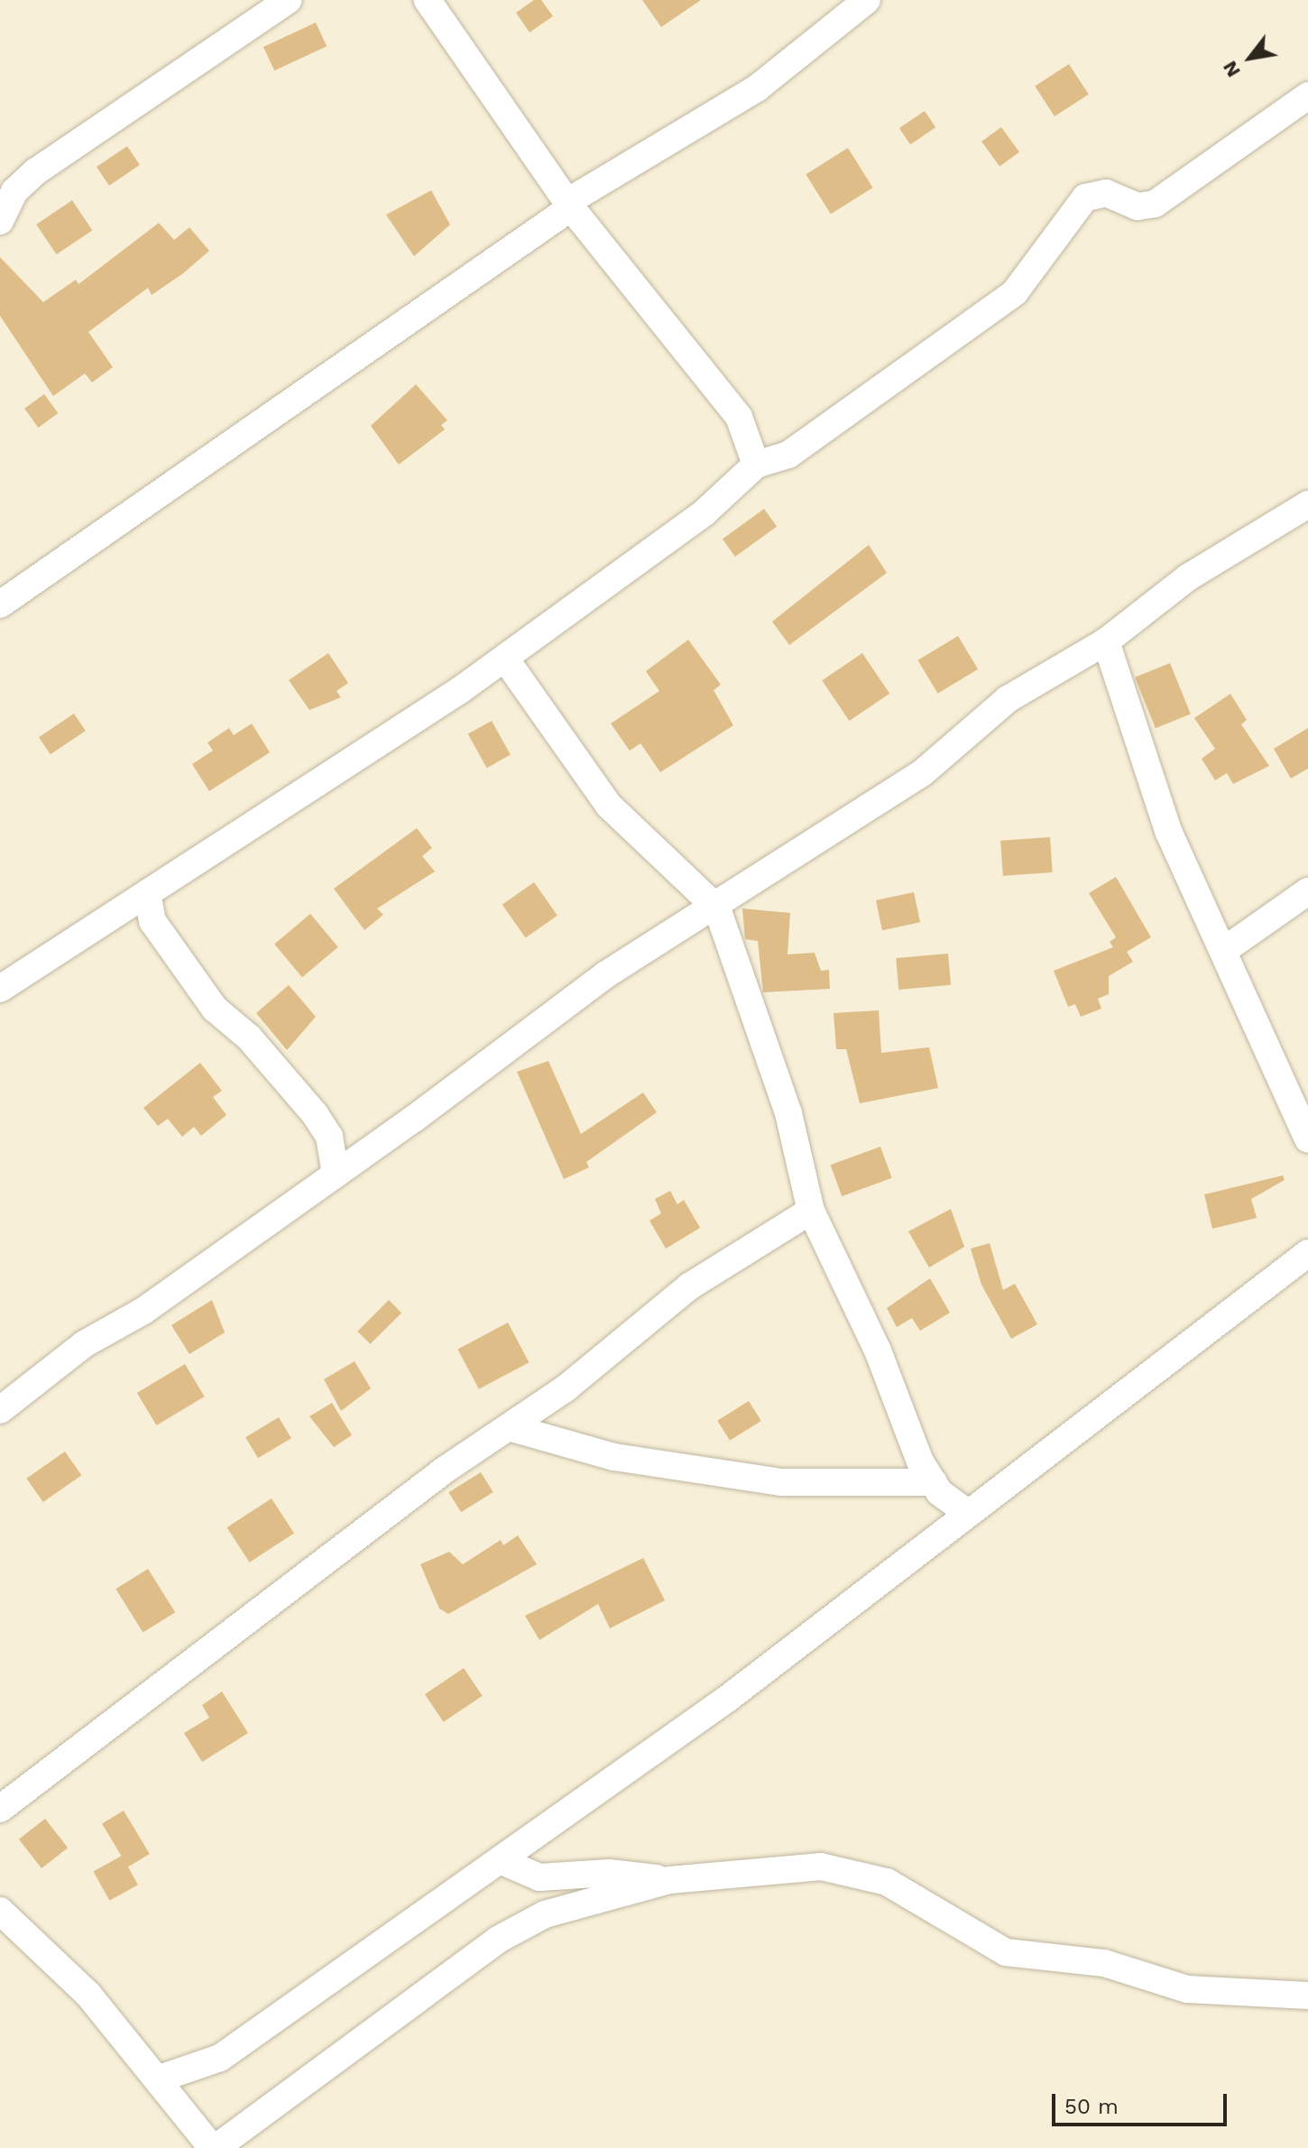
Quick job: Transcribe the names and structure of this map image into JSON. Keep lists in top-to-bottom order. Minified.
{"scale_bar":"50 m","north":"bottom left"}
